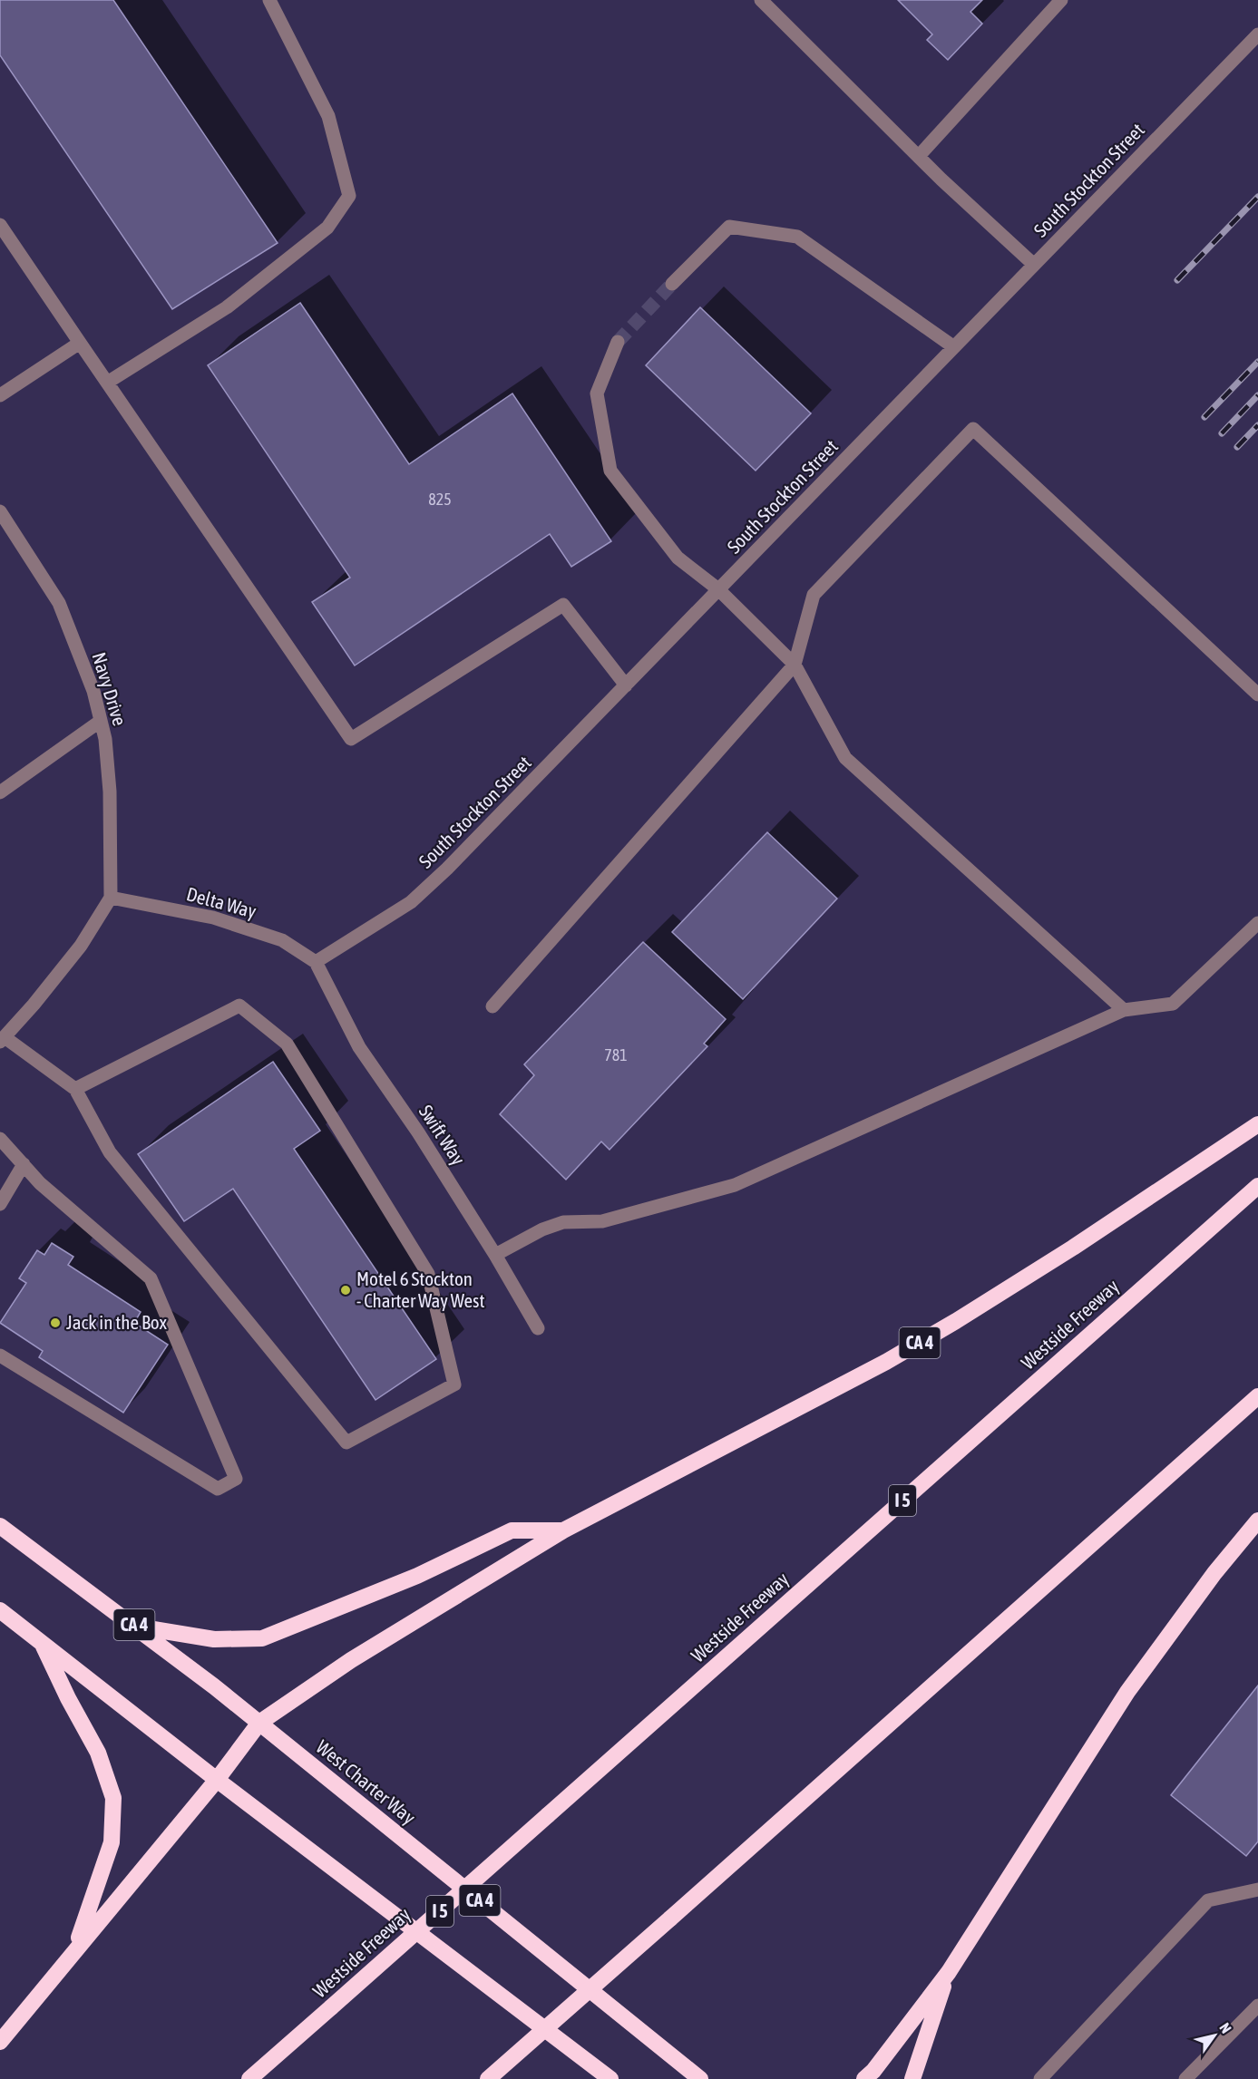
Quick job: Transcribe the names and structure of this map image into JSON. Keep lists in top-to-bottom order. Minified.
{"streets":{"highway":["Westside Freeway","CA 4","I 5","West Charter Way"],"street":["South Stockton Street","Navy Drive","Delta Way","Swift Way"]},"crossings":[["South Stockton Street","Delta Way"],["South Stockton Street","Swift Way"],["Navy Drive","Delta Way"],["Delta Way","Swift Way"]],"places":["Motel 6 Stockton - Charter Way West","Jack in the Box"],"house_numbers":["825","781"],"north":"top right"}
